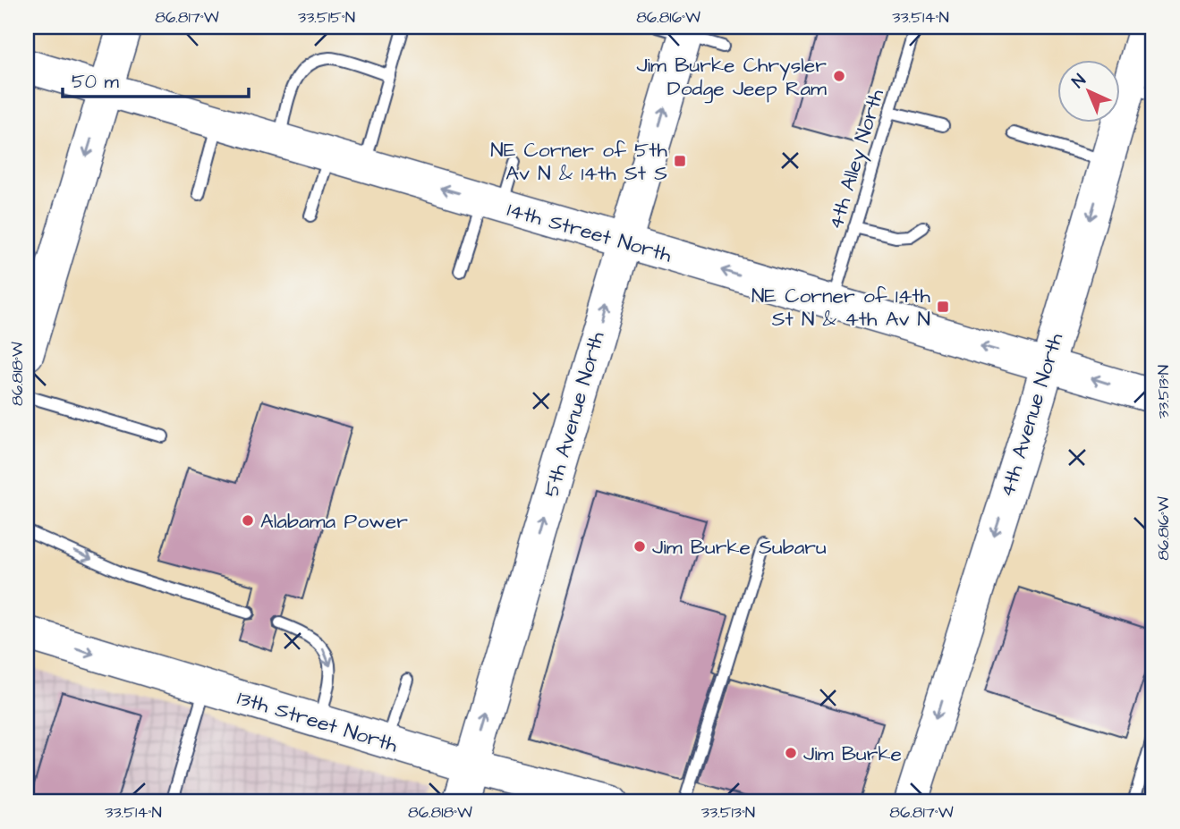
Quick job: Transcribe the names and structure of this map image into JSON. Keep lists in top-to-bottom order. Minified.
{"streets":{"street":["14th Street North","5th Avenue North","4th Avenue North","13th Street North"],"lane":["4th Alley North"]},"crossings":[["4th Alley North","14th Street North"],["14th Street North","5th Avenue North"],["14th Street North","4th Avenue North"],["5th Avenue North","13th Street North"]],"one_way":["14th Street North","5th Avenue North","4th Avenue North"],"places":{"other":["Jim Burke Chrysler Dodge Jeep Ram","Alabama Power","Jim Burke Subaru","Jim Burke"],"transit":["NE Corner of 5th Av N & 14th St S","NE Corner of 14th St N & 4th Av N"]},"scale_bar":"50 m","north":"top left","coordinates":["86.817°W","33.515°N","86.816°W","33.514°N","86.818°W","33.513°N"]}
